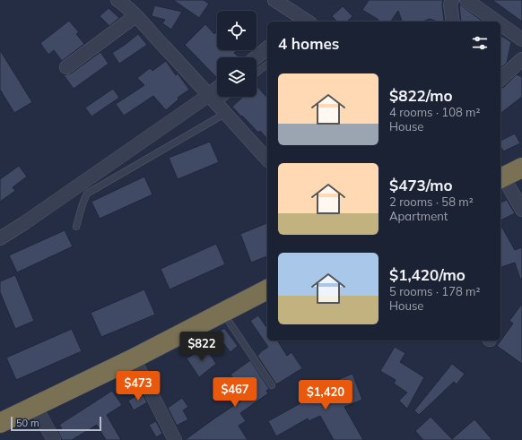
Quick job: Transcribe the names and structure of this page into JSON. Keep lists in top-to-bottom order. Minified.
{"scale_bar":"50 m","page":{"heading":"4 homes","list":[{"name":"$822/mo","note":"4 rooms · 108 m² · House"},{"name":"$473/mo","note":"2 rooms · 58 m² · Apartment"},{"name":"$1,420/mo","note":"5 rooms · 178 m² · House"}],"price":["$822","$473","$467","$1,420"],"scale":"50 m"}}
